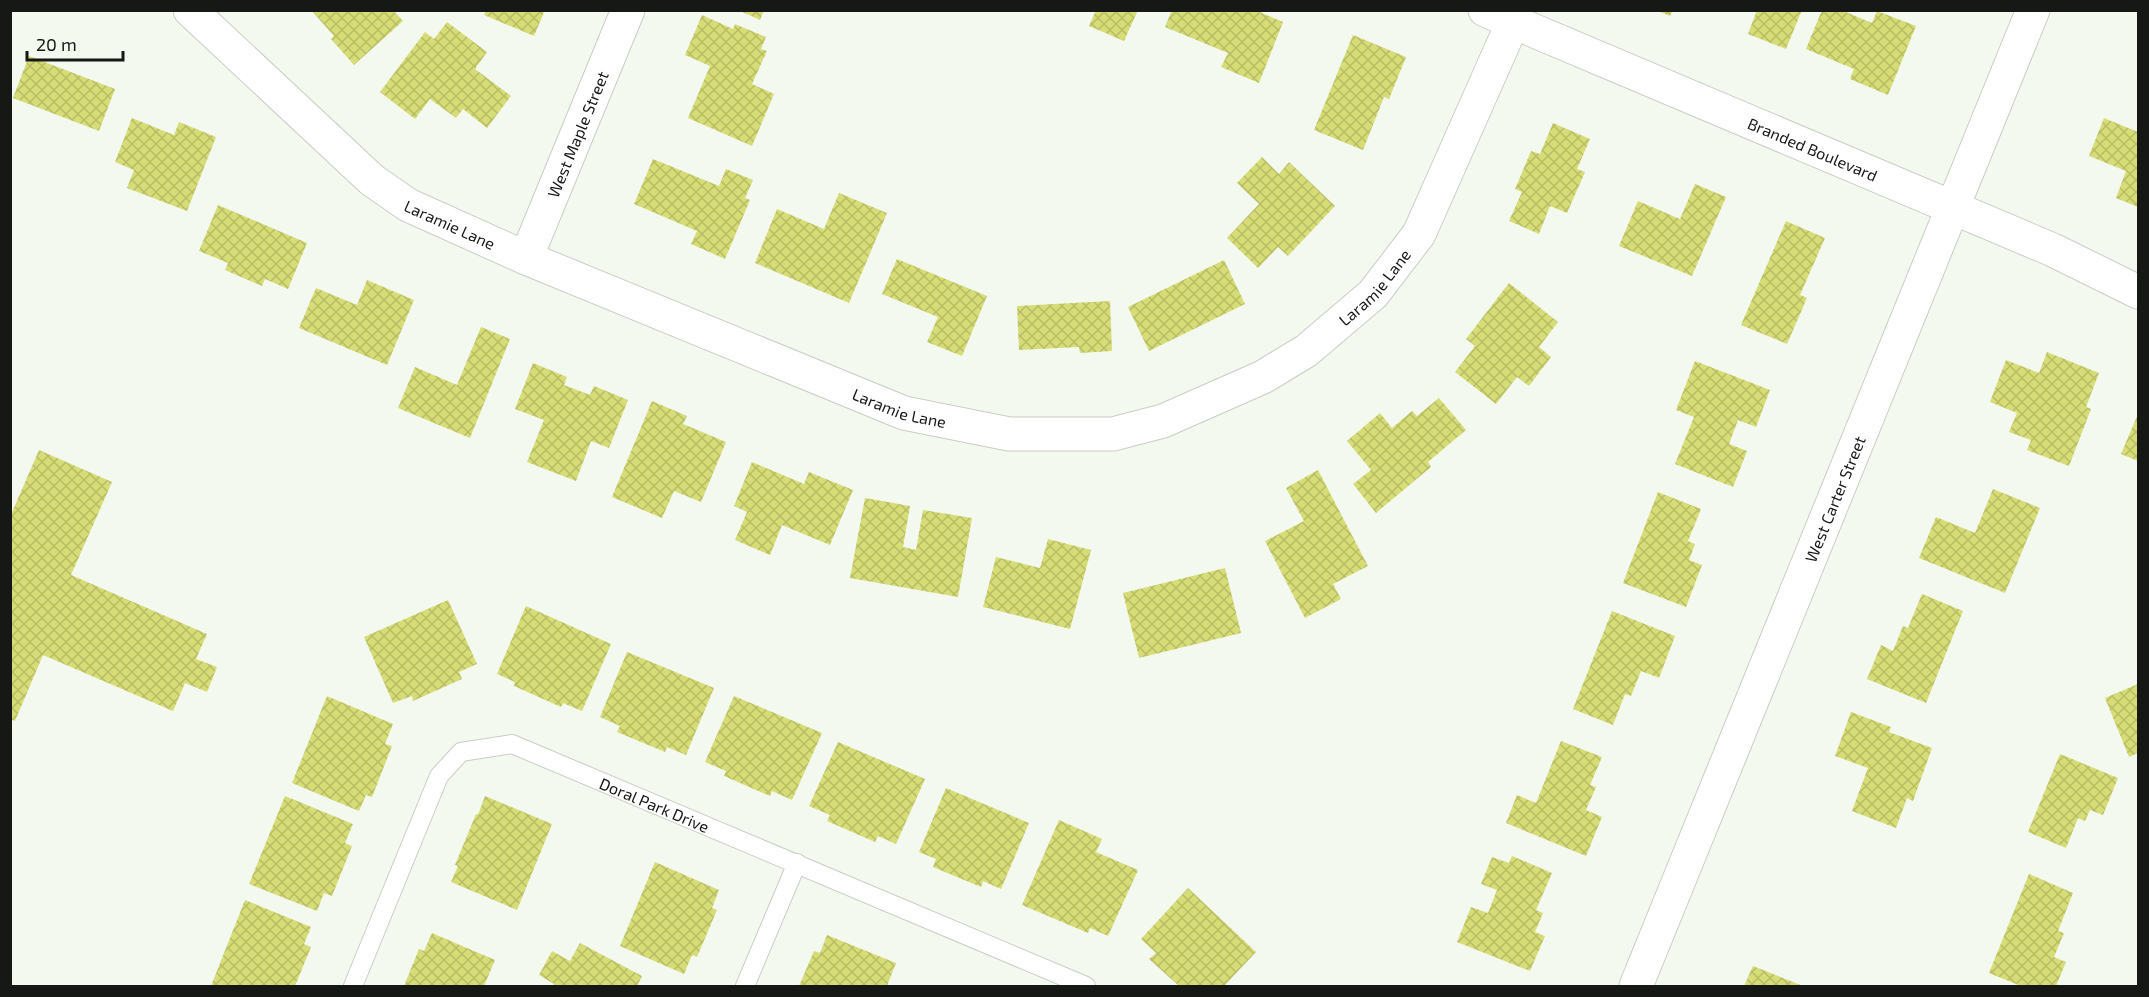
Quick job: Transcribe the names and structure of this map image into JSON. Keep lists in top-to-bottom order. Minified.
{"streets":{"street":["West Maple Street","Branded Boulevard","Laramie Lane","West Carter Street"],"lane":["Doral Park Drive"]},"crossings":[["West Maple Street","Laramie Lane"],["Branded Boulevard","Laramie Lane"],["Branded Boulevard","West Carter Street"]],"scale_bar":"20 m"}
